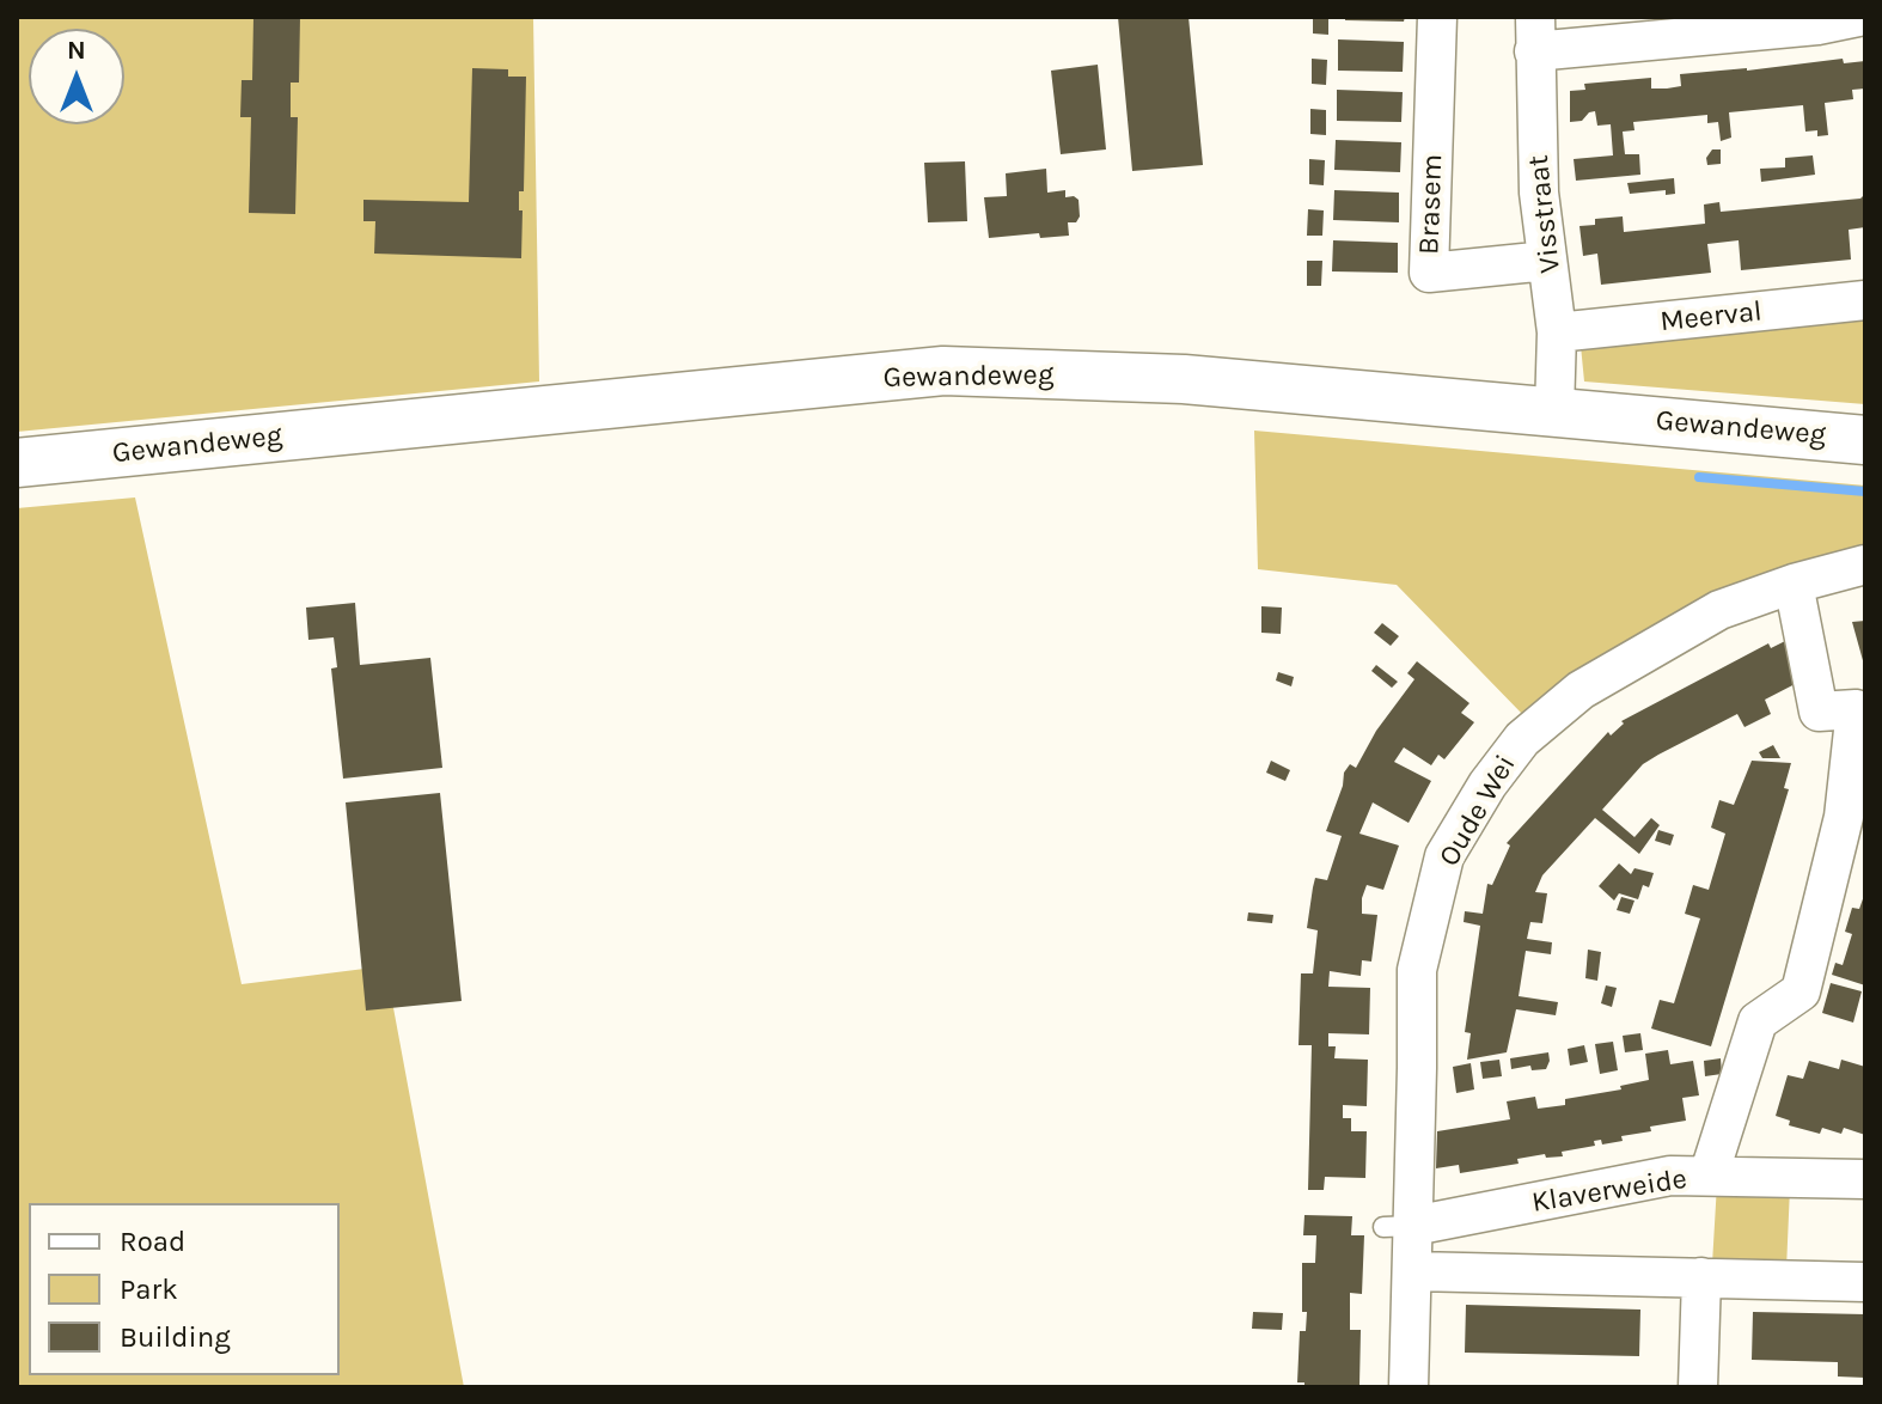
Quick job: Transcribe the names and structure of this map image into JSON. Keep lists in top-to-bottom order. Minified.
{"streets":{"street":["Brasem","Visstraat","Meerval","Gewandeweg","Oude Wei","Klaverweide"]},"crossings":[["Brasem","Visstraat"],["Visstraat","Meerval"],["Visstraat","Gewandeweg"],["Oude Wei","Klaverweide"]],"legend":["Road","Park","Building"],"north":"top"}
